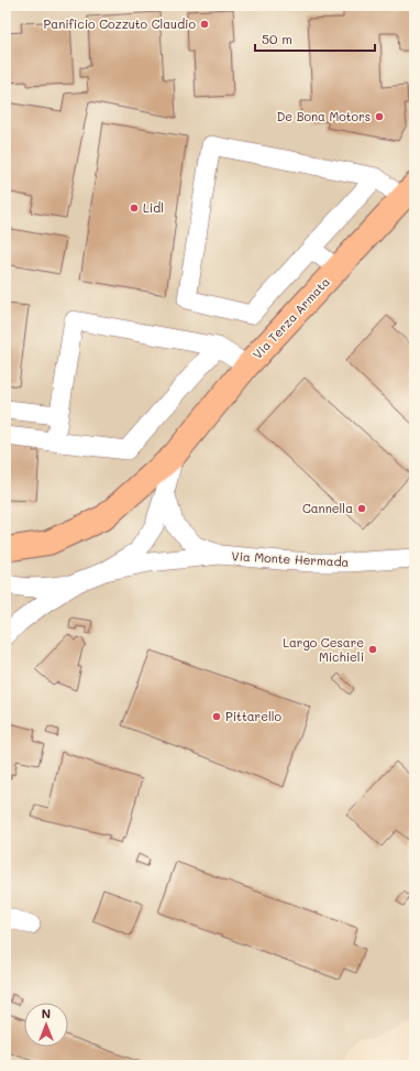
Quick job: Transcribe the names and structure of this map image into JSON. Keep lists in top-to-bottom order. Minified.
{"streets":{"main road":["Via Terza Armata"],"street":["Via Monte Hermada"]},"crossings":[["Via Terza Armata","Via Monte Hermada"]],"places":["Panificio Cozzuto Claudio","De Bona Motors","Lidl","Cannella","Largo Cesare Michieli","Pittarello"],"scale_bar":"50 m","north":"top"}
